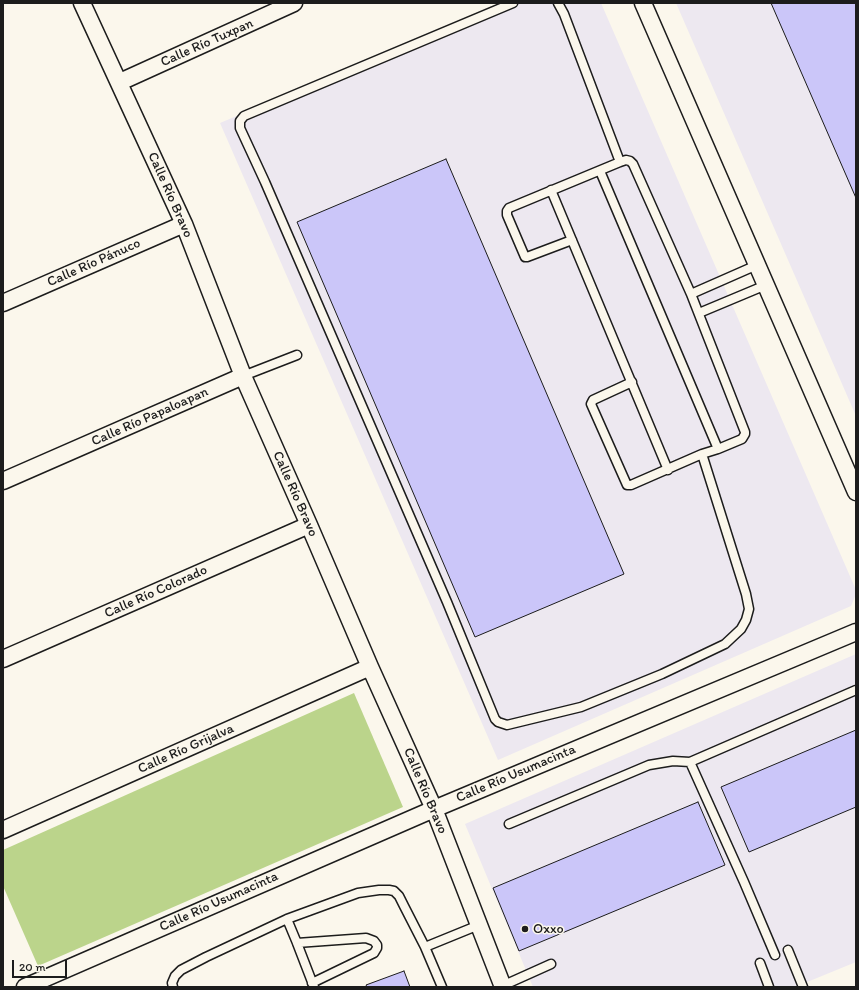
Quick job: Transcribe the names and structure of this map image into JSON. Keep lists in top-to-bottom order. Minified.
{"streets":{"street":["Calle Río Tuxpan","Calle Río Bravo","Calle Río Pánuco","Calle Río Papaloapan","Calle Río Colorado","Calle Río Grijalva","Calle Río Usumacinta"]},"crossings":[["Calle Río Tuxpan","Calle Río Bravo"],["Calle Río Bravo","Calle Río Pánuco"],["Calle Río Bravo","Calle Río Papaloapan"],["Calle Río Bravo","Calle Río Colorado"],["Calle Río Bravo","Calle Río Grijalva"],["Calle Río Bravo","Calle Río Usumacinta"]],"places":["Oxxo"],"scale_bar":"20 m"}
